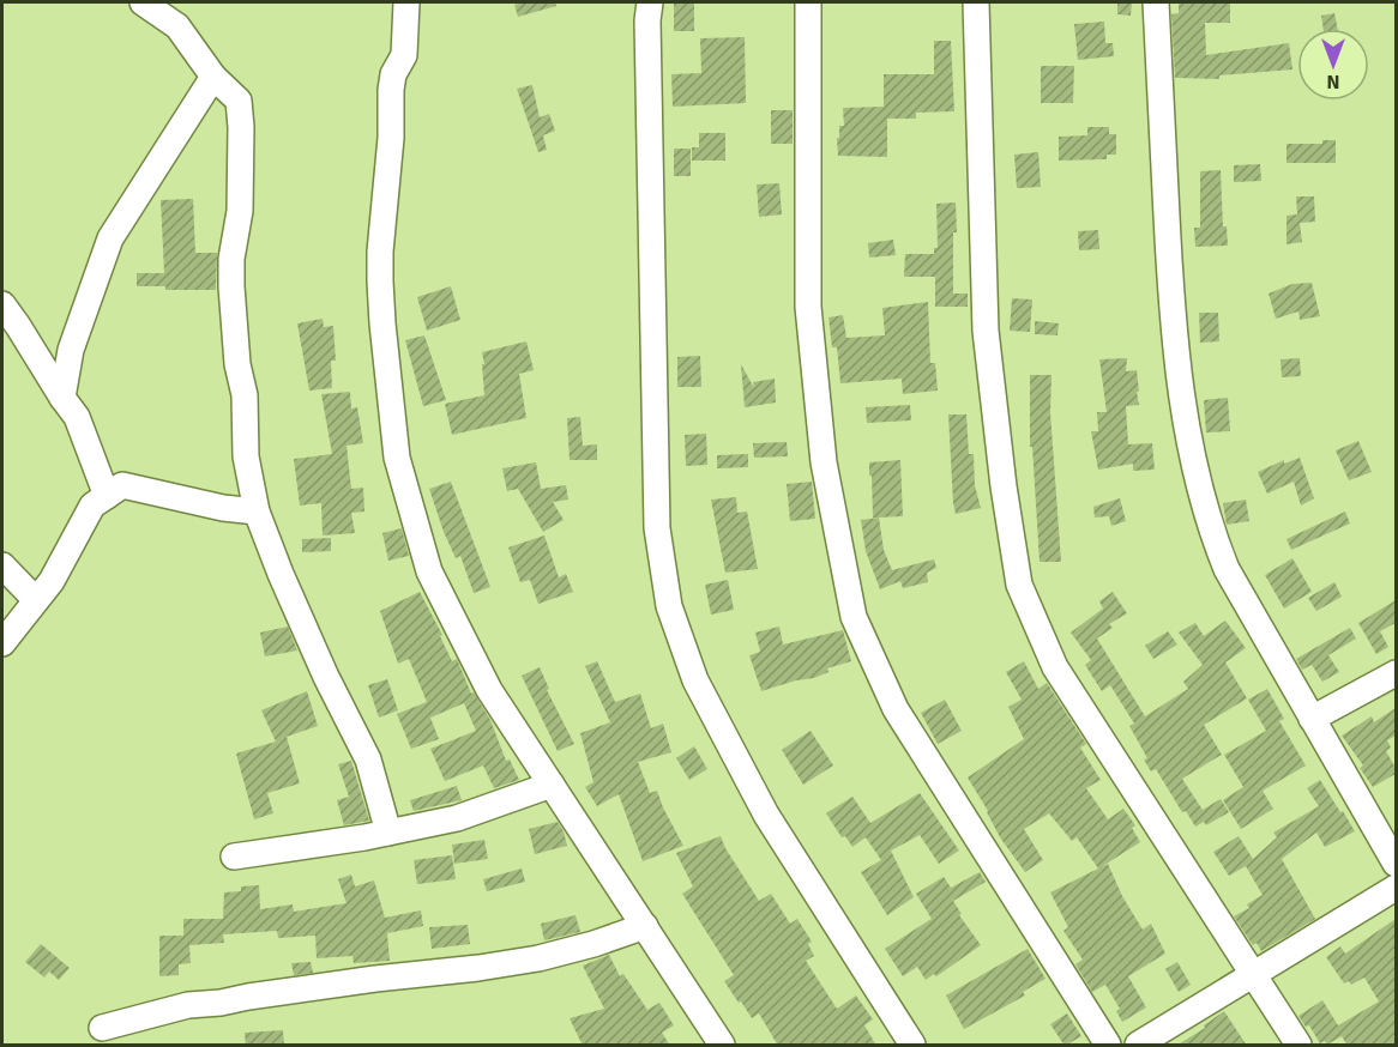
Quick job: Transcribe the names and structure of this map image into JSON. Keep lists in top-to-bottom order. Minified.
{"north":"bottom"}
